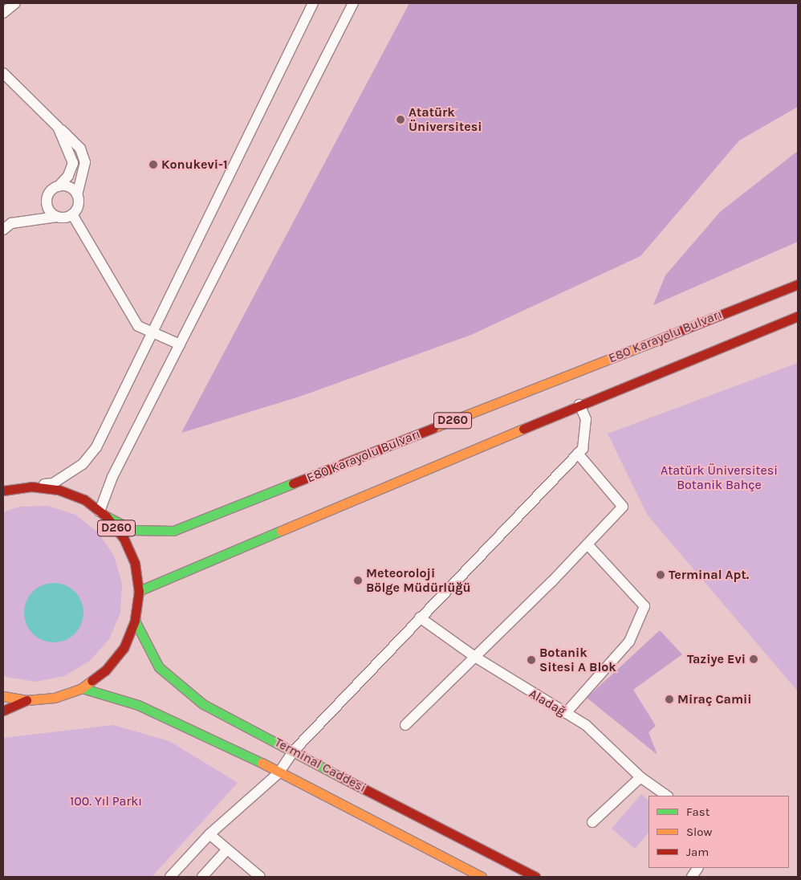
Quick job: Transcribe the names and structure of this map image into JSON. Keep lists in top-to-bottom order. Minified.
{"streets":{"main road":["E80 Karayolu Bulvarı","D260","Terminal Caddesi"],"street":["Aladağ"]},"crossings":[["E80 Karayolu Bulvarı","D260"],["D260","Terminal Caddesi"]],"parks":["Atatürk Üniversitesi Botanik Bahçe","100. Yıl Parkı"],"places":["Atatürk Üniversitesi","Konukevi-1","Terminal Apt.","Meteoroloji Bölge Müdürlüğü","Taziye Evi","Botanik Sitesi A Blok","Miraç Camii"],"legend":["Fast","Slow","Jam"]}
